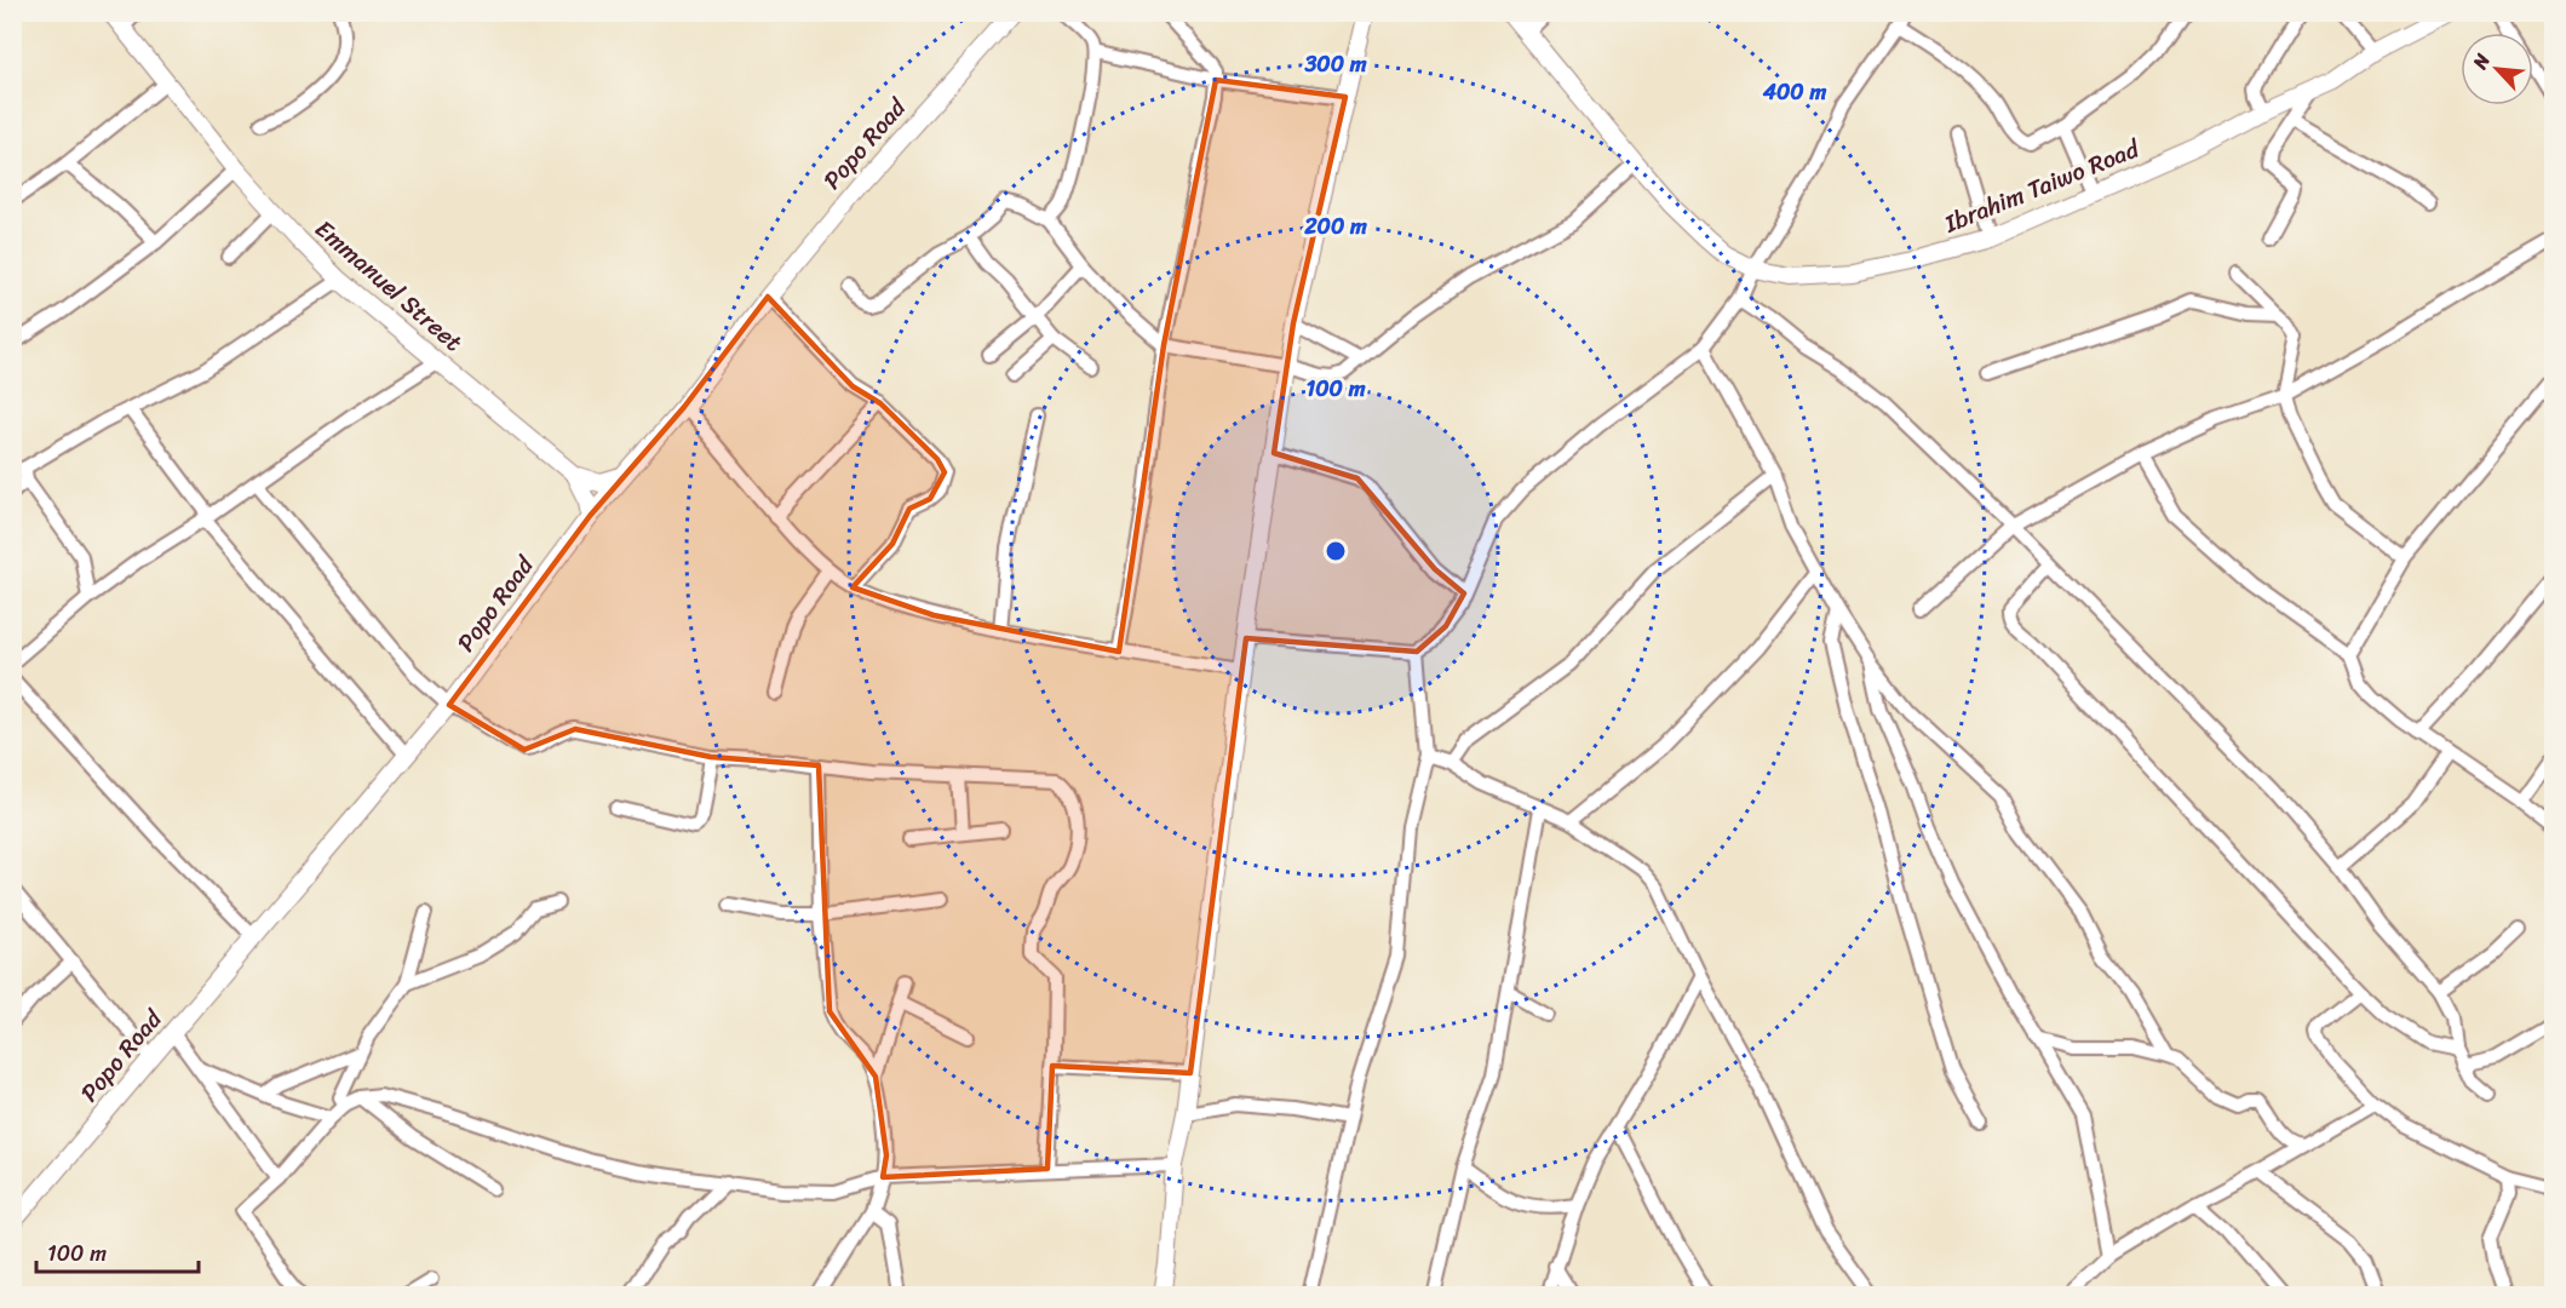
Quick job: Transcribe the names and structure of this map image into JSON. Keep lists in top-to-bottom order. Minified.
{"streets":{"main road":["Popo Road","Ibrahim Taiwo Road","Emmanuel Street"]},"crossings":[["Popo Road","Emmanuel Street"]],"scale_bar":"100 m","north":"top left","rings":["300 m","400 m","200 m","100 m"]}
